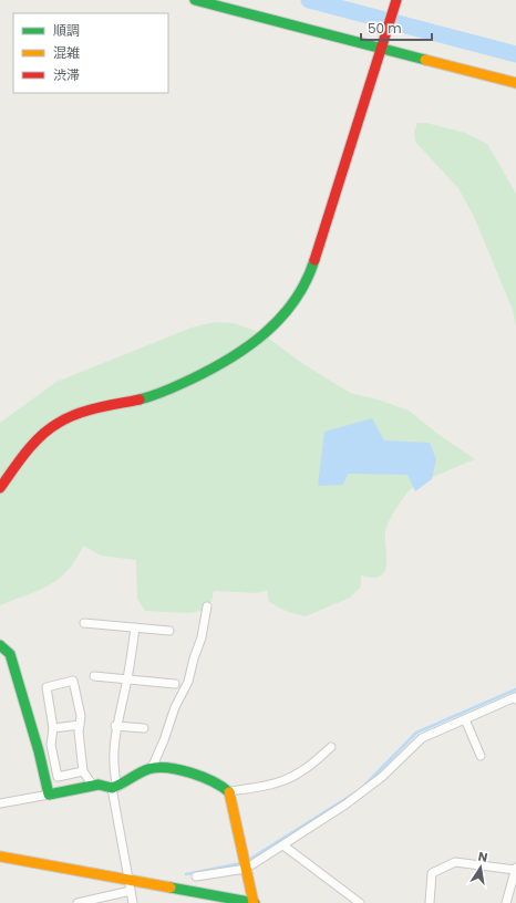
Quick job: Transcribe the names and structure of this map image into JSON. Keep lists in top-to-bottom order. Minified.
{"legend":["順調","混雑","渋滞"],"scale_bar":"50 m","north":"top"}
